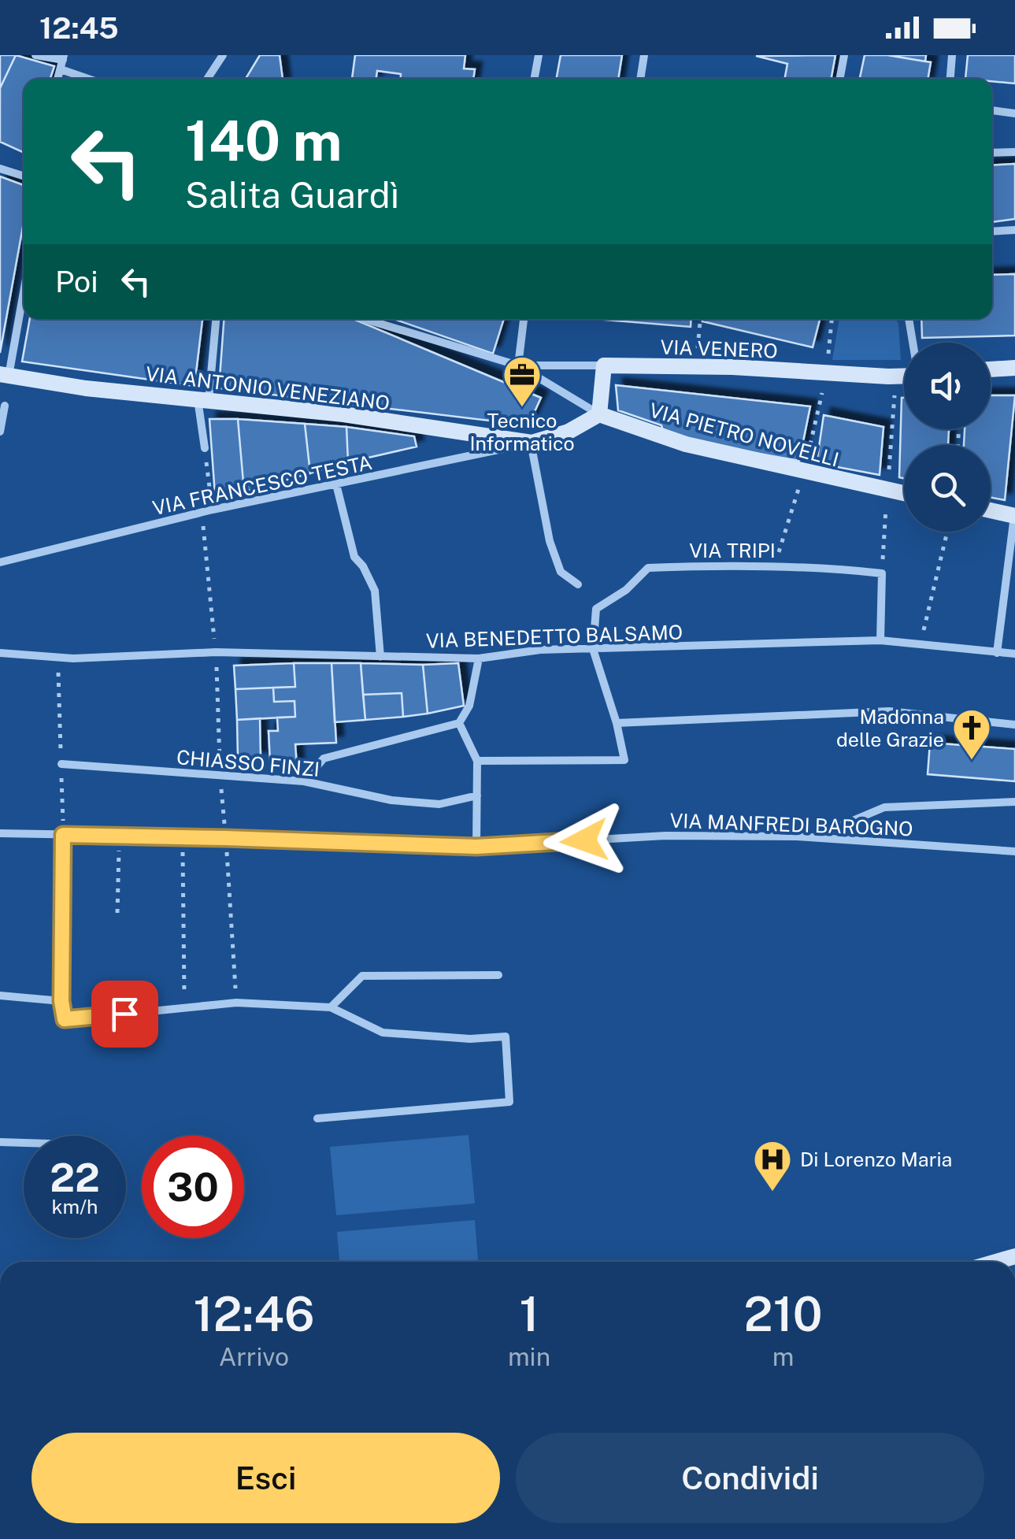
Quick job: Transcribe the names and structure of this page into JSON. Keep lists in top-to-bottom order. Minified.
{"streets":{"street":["VIA VENERO","VIA ANTONIO VENEZIANO","VIA PIETRO NOVELLI","VIA FRANCESCO TESTA","VIA TRIPI","VIA BENEDETTO BALSAMO","CHIASSO FINZI","VIA MANFREDI BAROGNO"]},"crossings":[["VIA VENERO","VIA PIETRO NOVELLI"],["VIA ANTONIO VENEZIANO","VIA FRANCESCO TESTA"],["VIA TRIPI","VIA BENEDETTO BALSAMO"]],"places":{"office":["Tecnico Informatico"],"church":["Madonna delle Grazie"],"hospital":["Di Lorenzo Maria"]},"page":{"status":"12:45","turn":["140 m","Salita Guardì"],"then":"Poi","speed":"22 km/h","limit":"30","eta":["12:46","Arrivo","1","min","210","m"],"buttons":["Esci","Condividi"]}}
